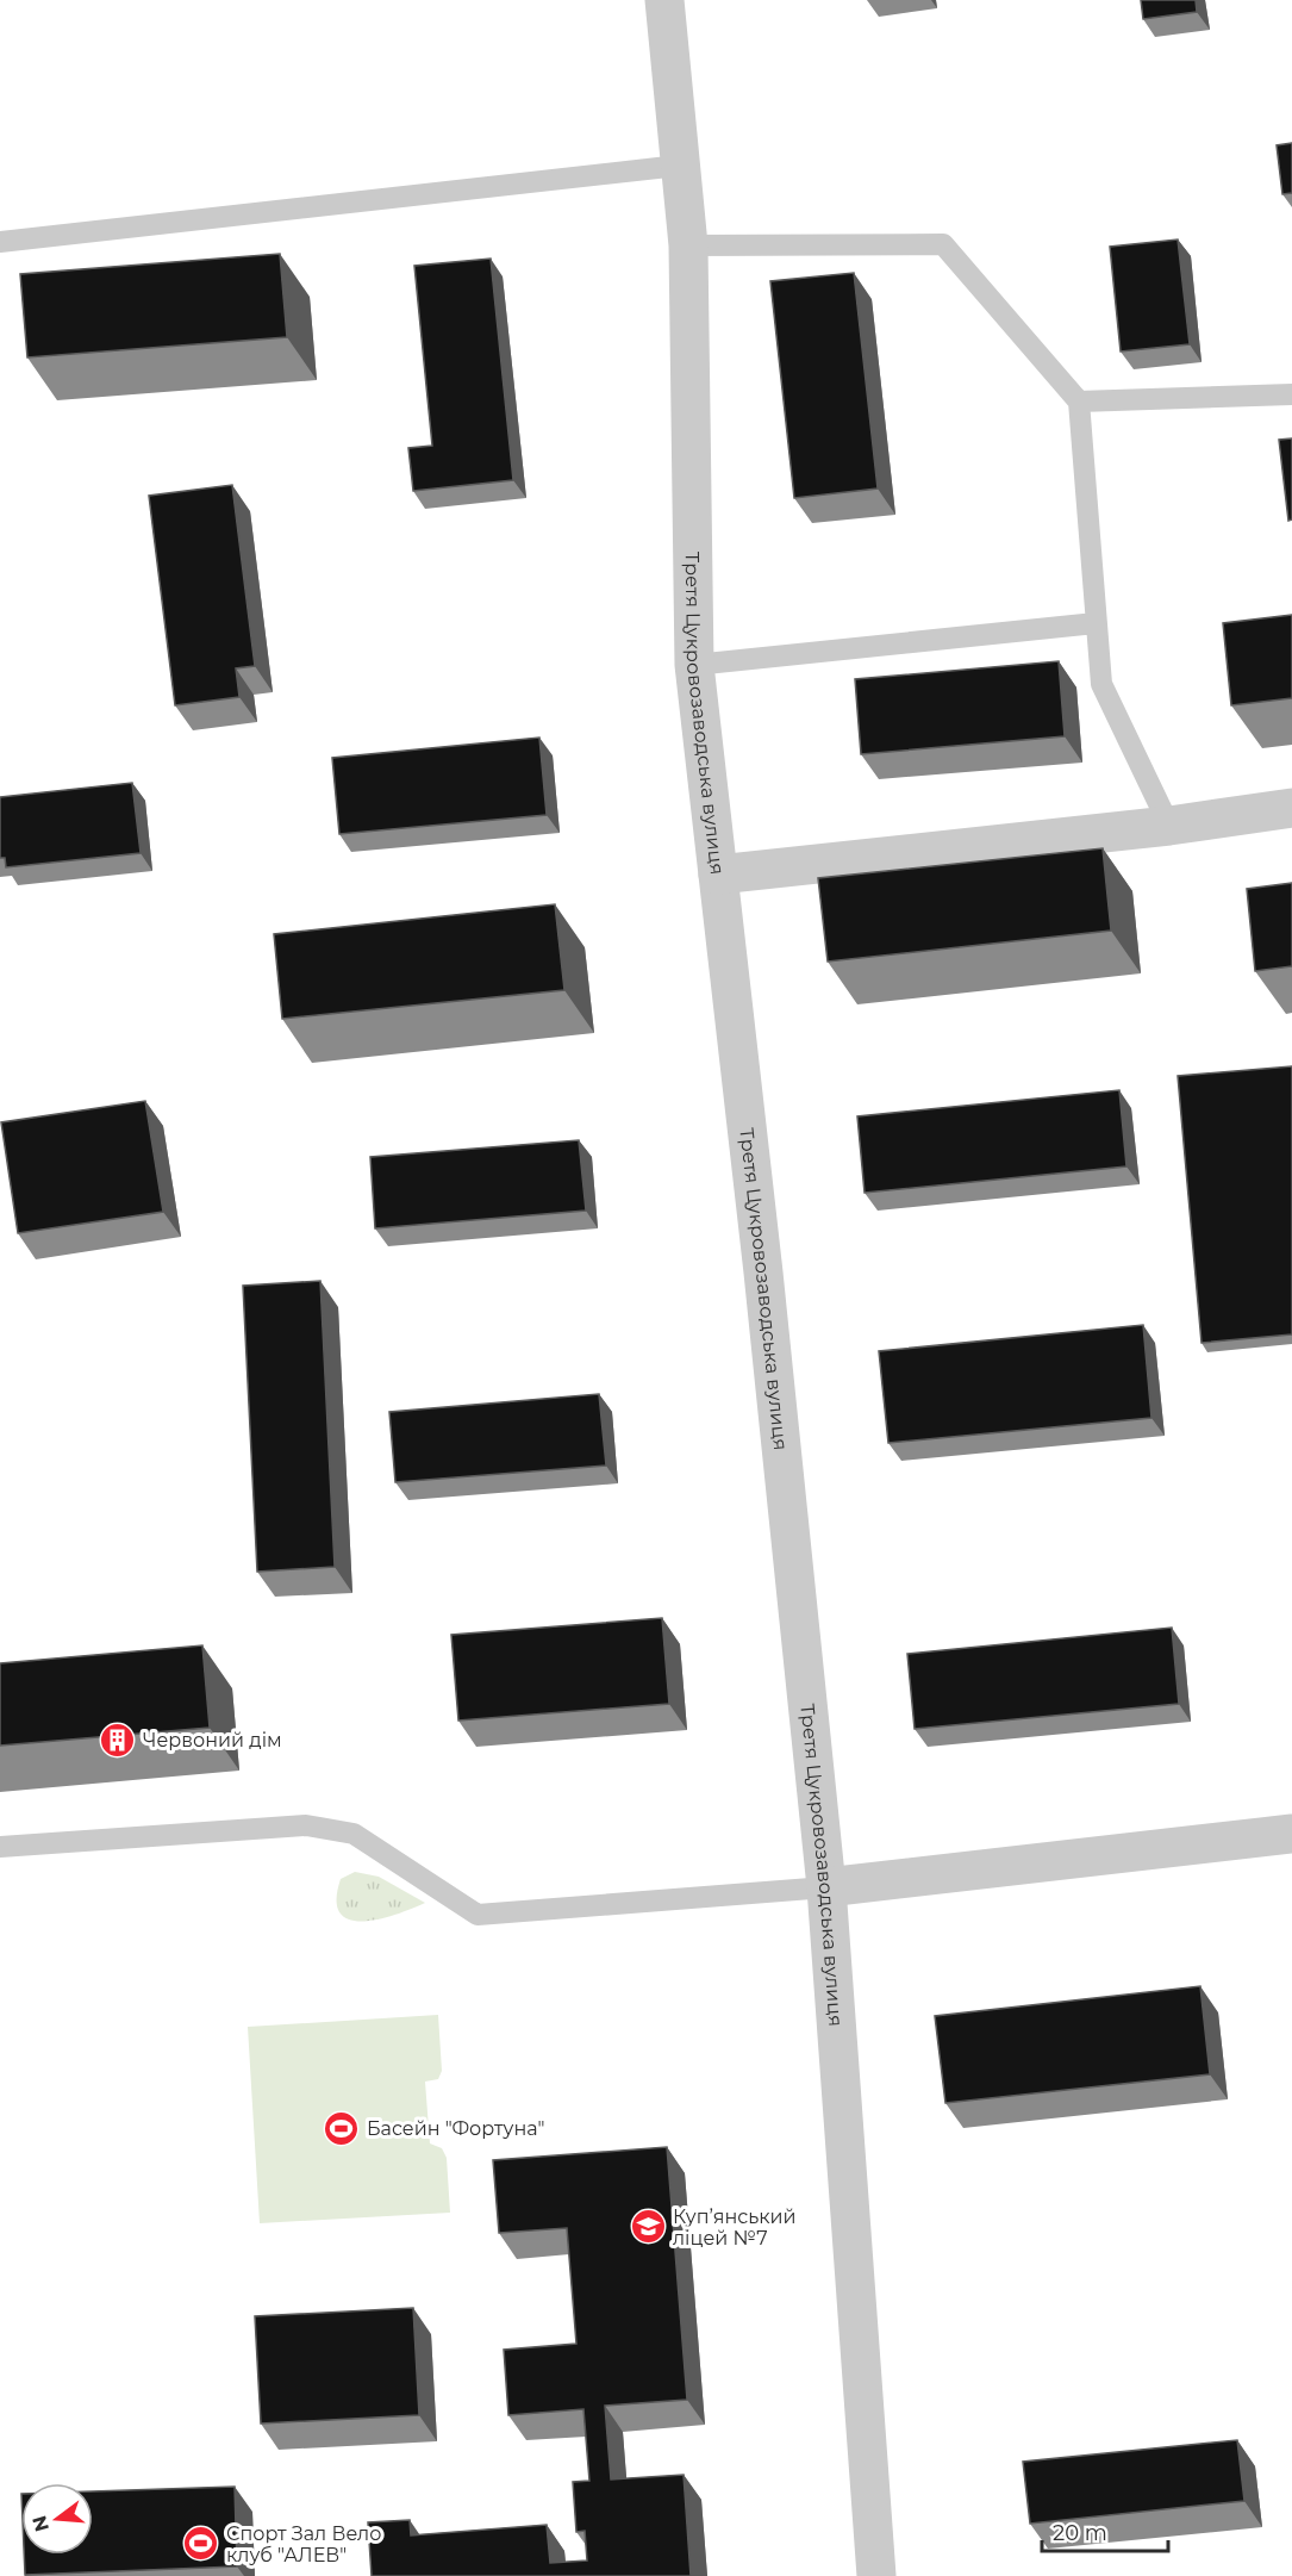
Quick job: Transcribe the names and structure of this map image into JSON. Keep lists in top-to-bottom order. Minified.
{"streets":{"street":["Третя Цукровозаводська вулиця"]},"places":{"building":["Червоний дім"],"sports":["Басейн \"Фортуна\"","Спорт Зал Вело клуб \"АЛЕВ\""],"school or university":["Купʼянський ліцей №7"]},"scale_bar":"20 m","north":"left"}
